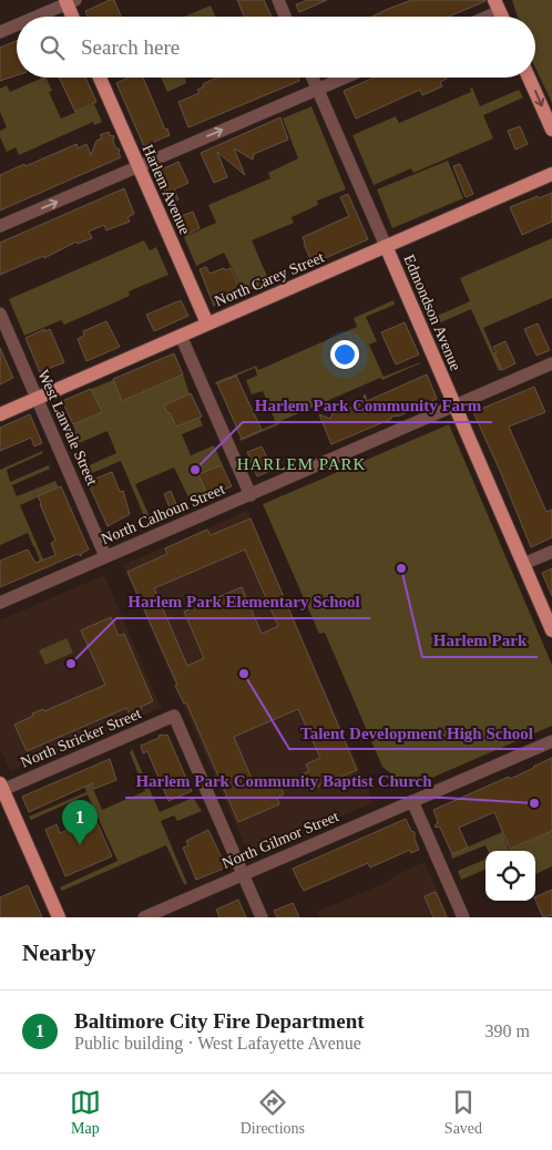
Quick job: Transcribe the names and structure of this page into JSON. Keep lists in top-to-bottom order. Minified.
{"streets":{"main road":["Harlem Avenue","North Carey Street","Edmondson Avenue"],"street":["West Lanvale Street","North Calhoun Street","North Stricker Street","North Gilmor Street"]},"crossings":[["Harlem Avenue","North Carey Street"],["North Carey Street","Edmondson Avenue"],["North Carey Street","West Lanvale Street"],["Edmondson Avenue","North Calhoun Street"],["West Lanvale Street","North Calhoun Street"],["North Stricker Street","North Gilmor Street"]],"districts":["HARLEM PARK"],"places":["Harlem Park Community Farm","Harlem Park","Harlem Park Elementary School","Talent Development High School","Harlem Park Community Baptist Church"],"page":{"search":"Search here","pins":"1","heading":"Nearby","list":[{"mark":"1","name":"Baltimore City Fire Department","note":"Public building · West Lafayette Avenue","value":"390 m"}],"nav":["Map","Directions","Saved"]}}
